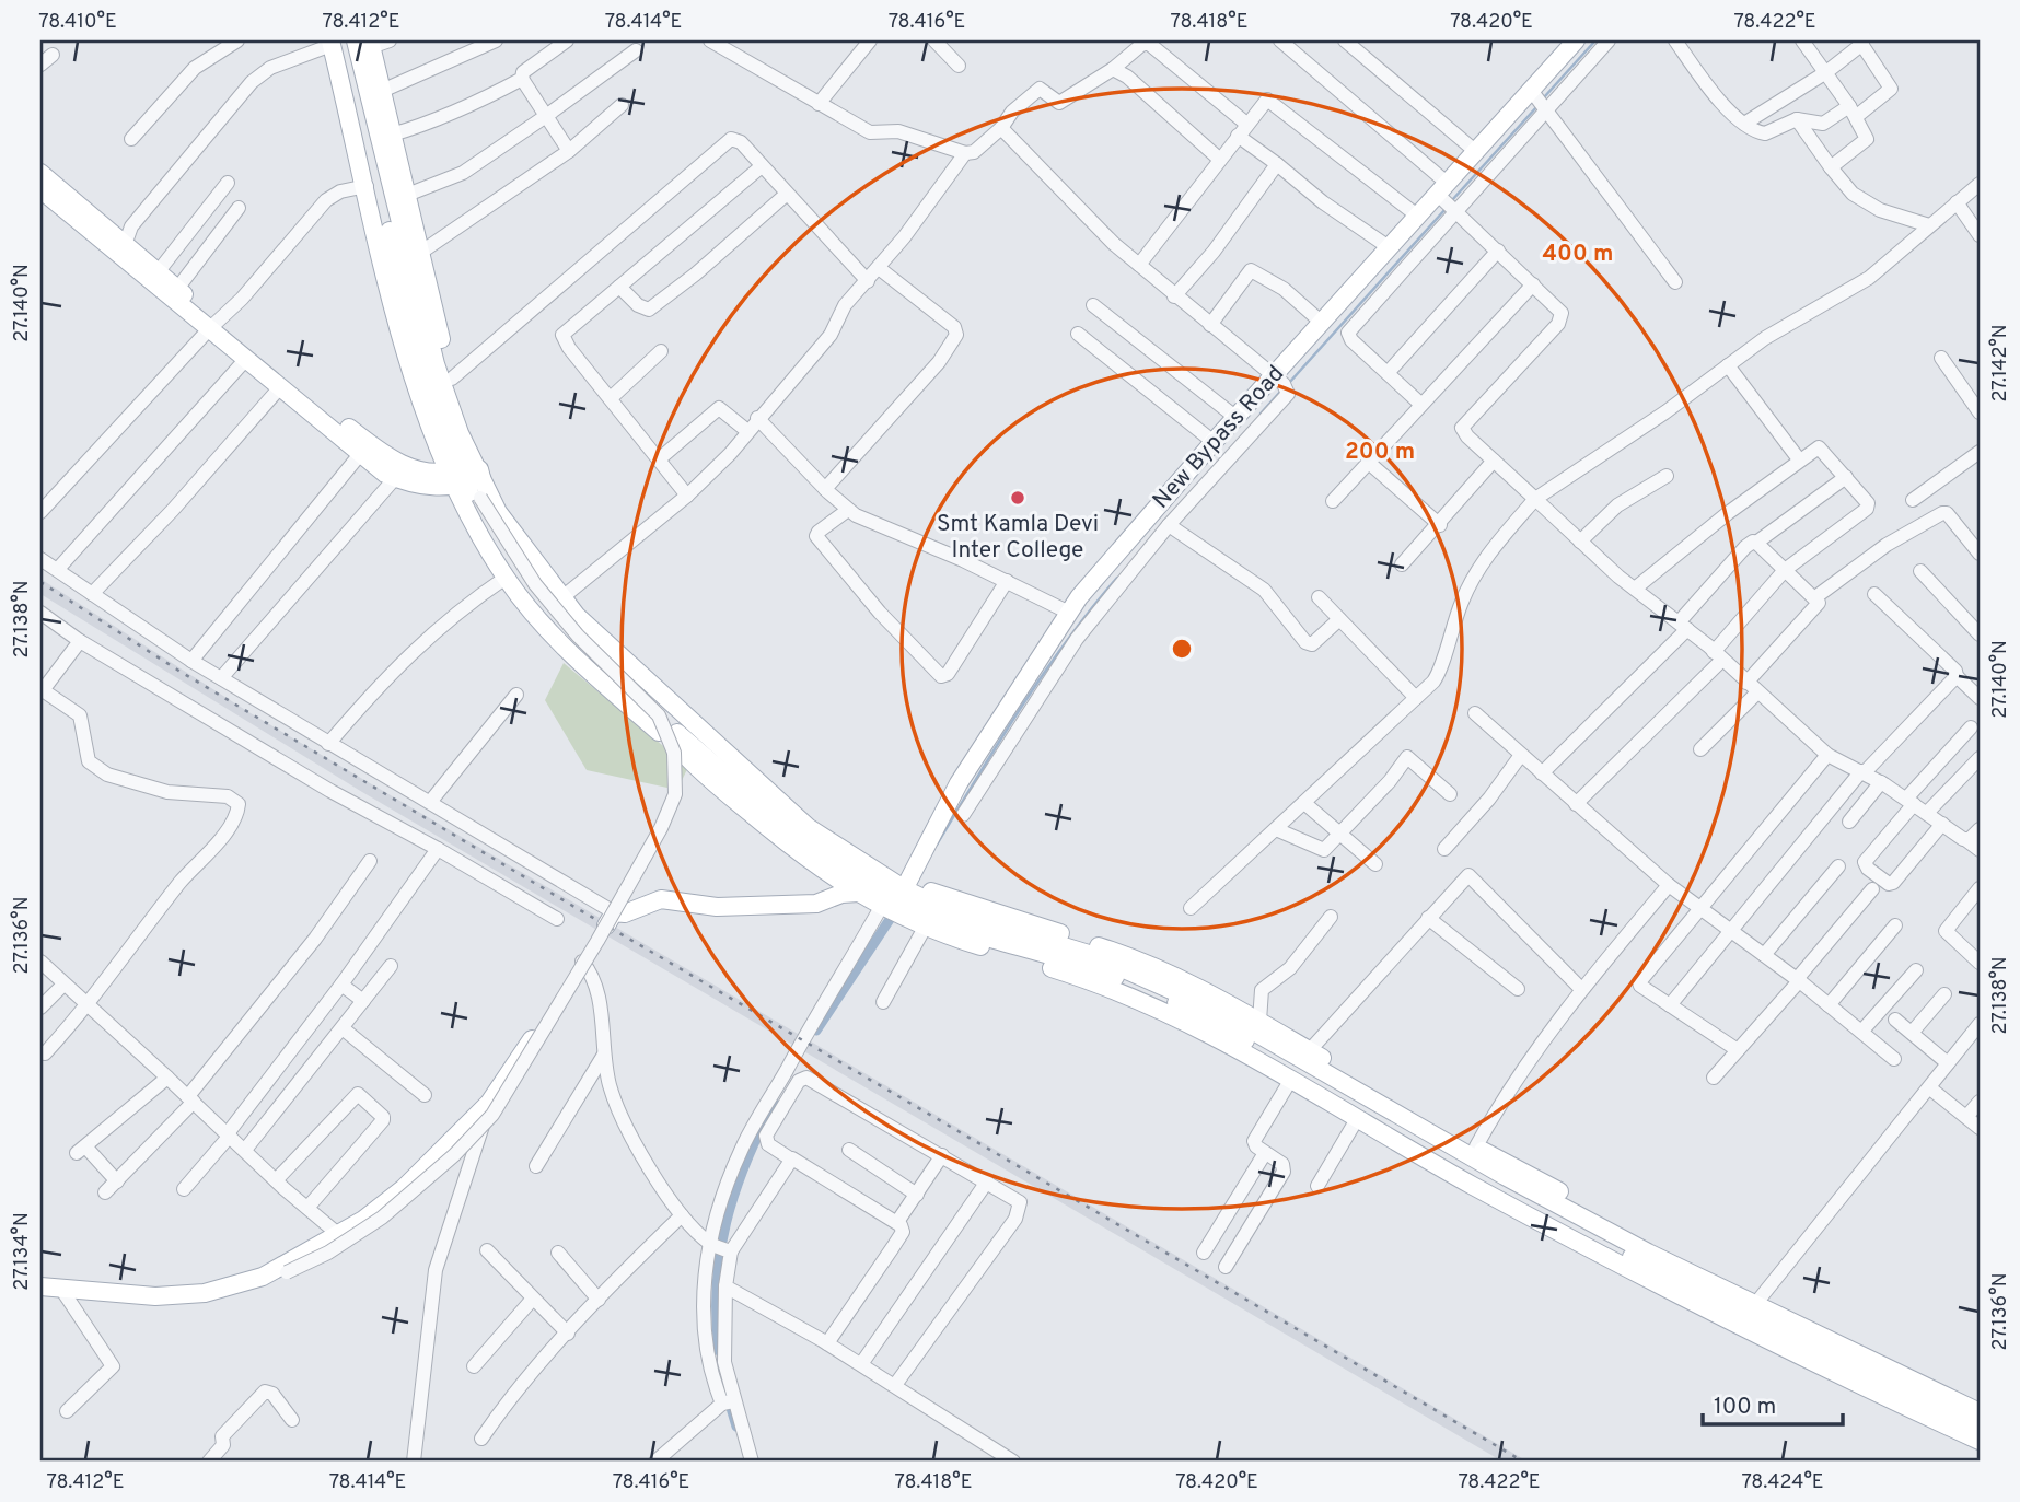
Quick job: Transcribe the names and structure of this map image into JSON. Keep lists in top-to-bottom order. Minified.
{"streets":{"main road":["New Bypass Road"]},"places":["Smt Kamla Devi Inter College"],"scale_bar":"100 m","coordinates":["78.410°E","78.412°E","78.414°E","78.416°E","78.418°E","78.420°E","78.422°E","27.140°N","27.142°N","27.138°N","27.136°N","27.134°N","78.424°E"],"rings":["400 m","200 m"]}
